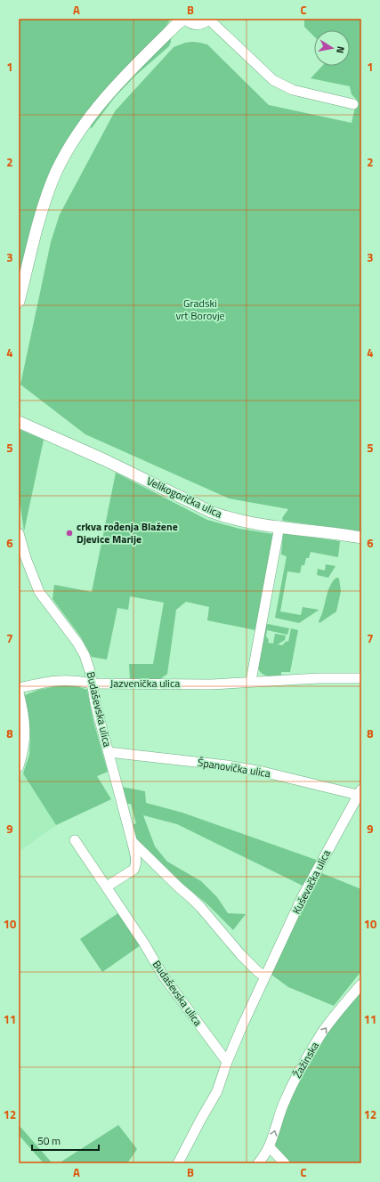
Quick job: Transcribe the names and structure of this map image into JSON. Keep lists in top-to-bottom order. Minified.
{"streets":{"street":["Velikogorička ulica","Jazvenička ulica","Budaševska ulica","Španovička ulica","Kuševačka ulica","Žažinska"]},"crossings":[["Jazvenička ulica","Budaševska ulica"],["Budaševska ulica","Španovička ulica"],["Budaševska ulica","Kuševačka ulica"],["Španovička ulica","Kuševačka ulica"]],"one_way":["Žažinska"],"parks":["Gradski vrt Borovje"],"places":["crkva rođenja Blažene Djevice Marije"],"scale_bar":"50 m","north":"right","grid":{"columns":["A","B","C"],"rows":["1","2","3","4","5","6","7","8","9","10","11","12"]}}
